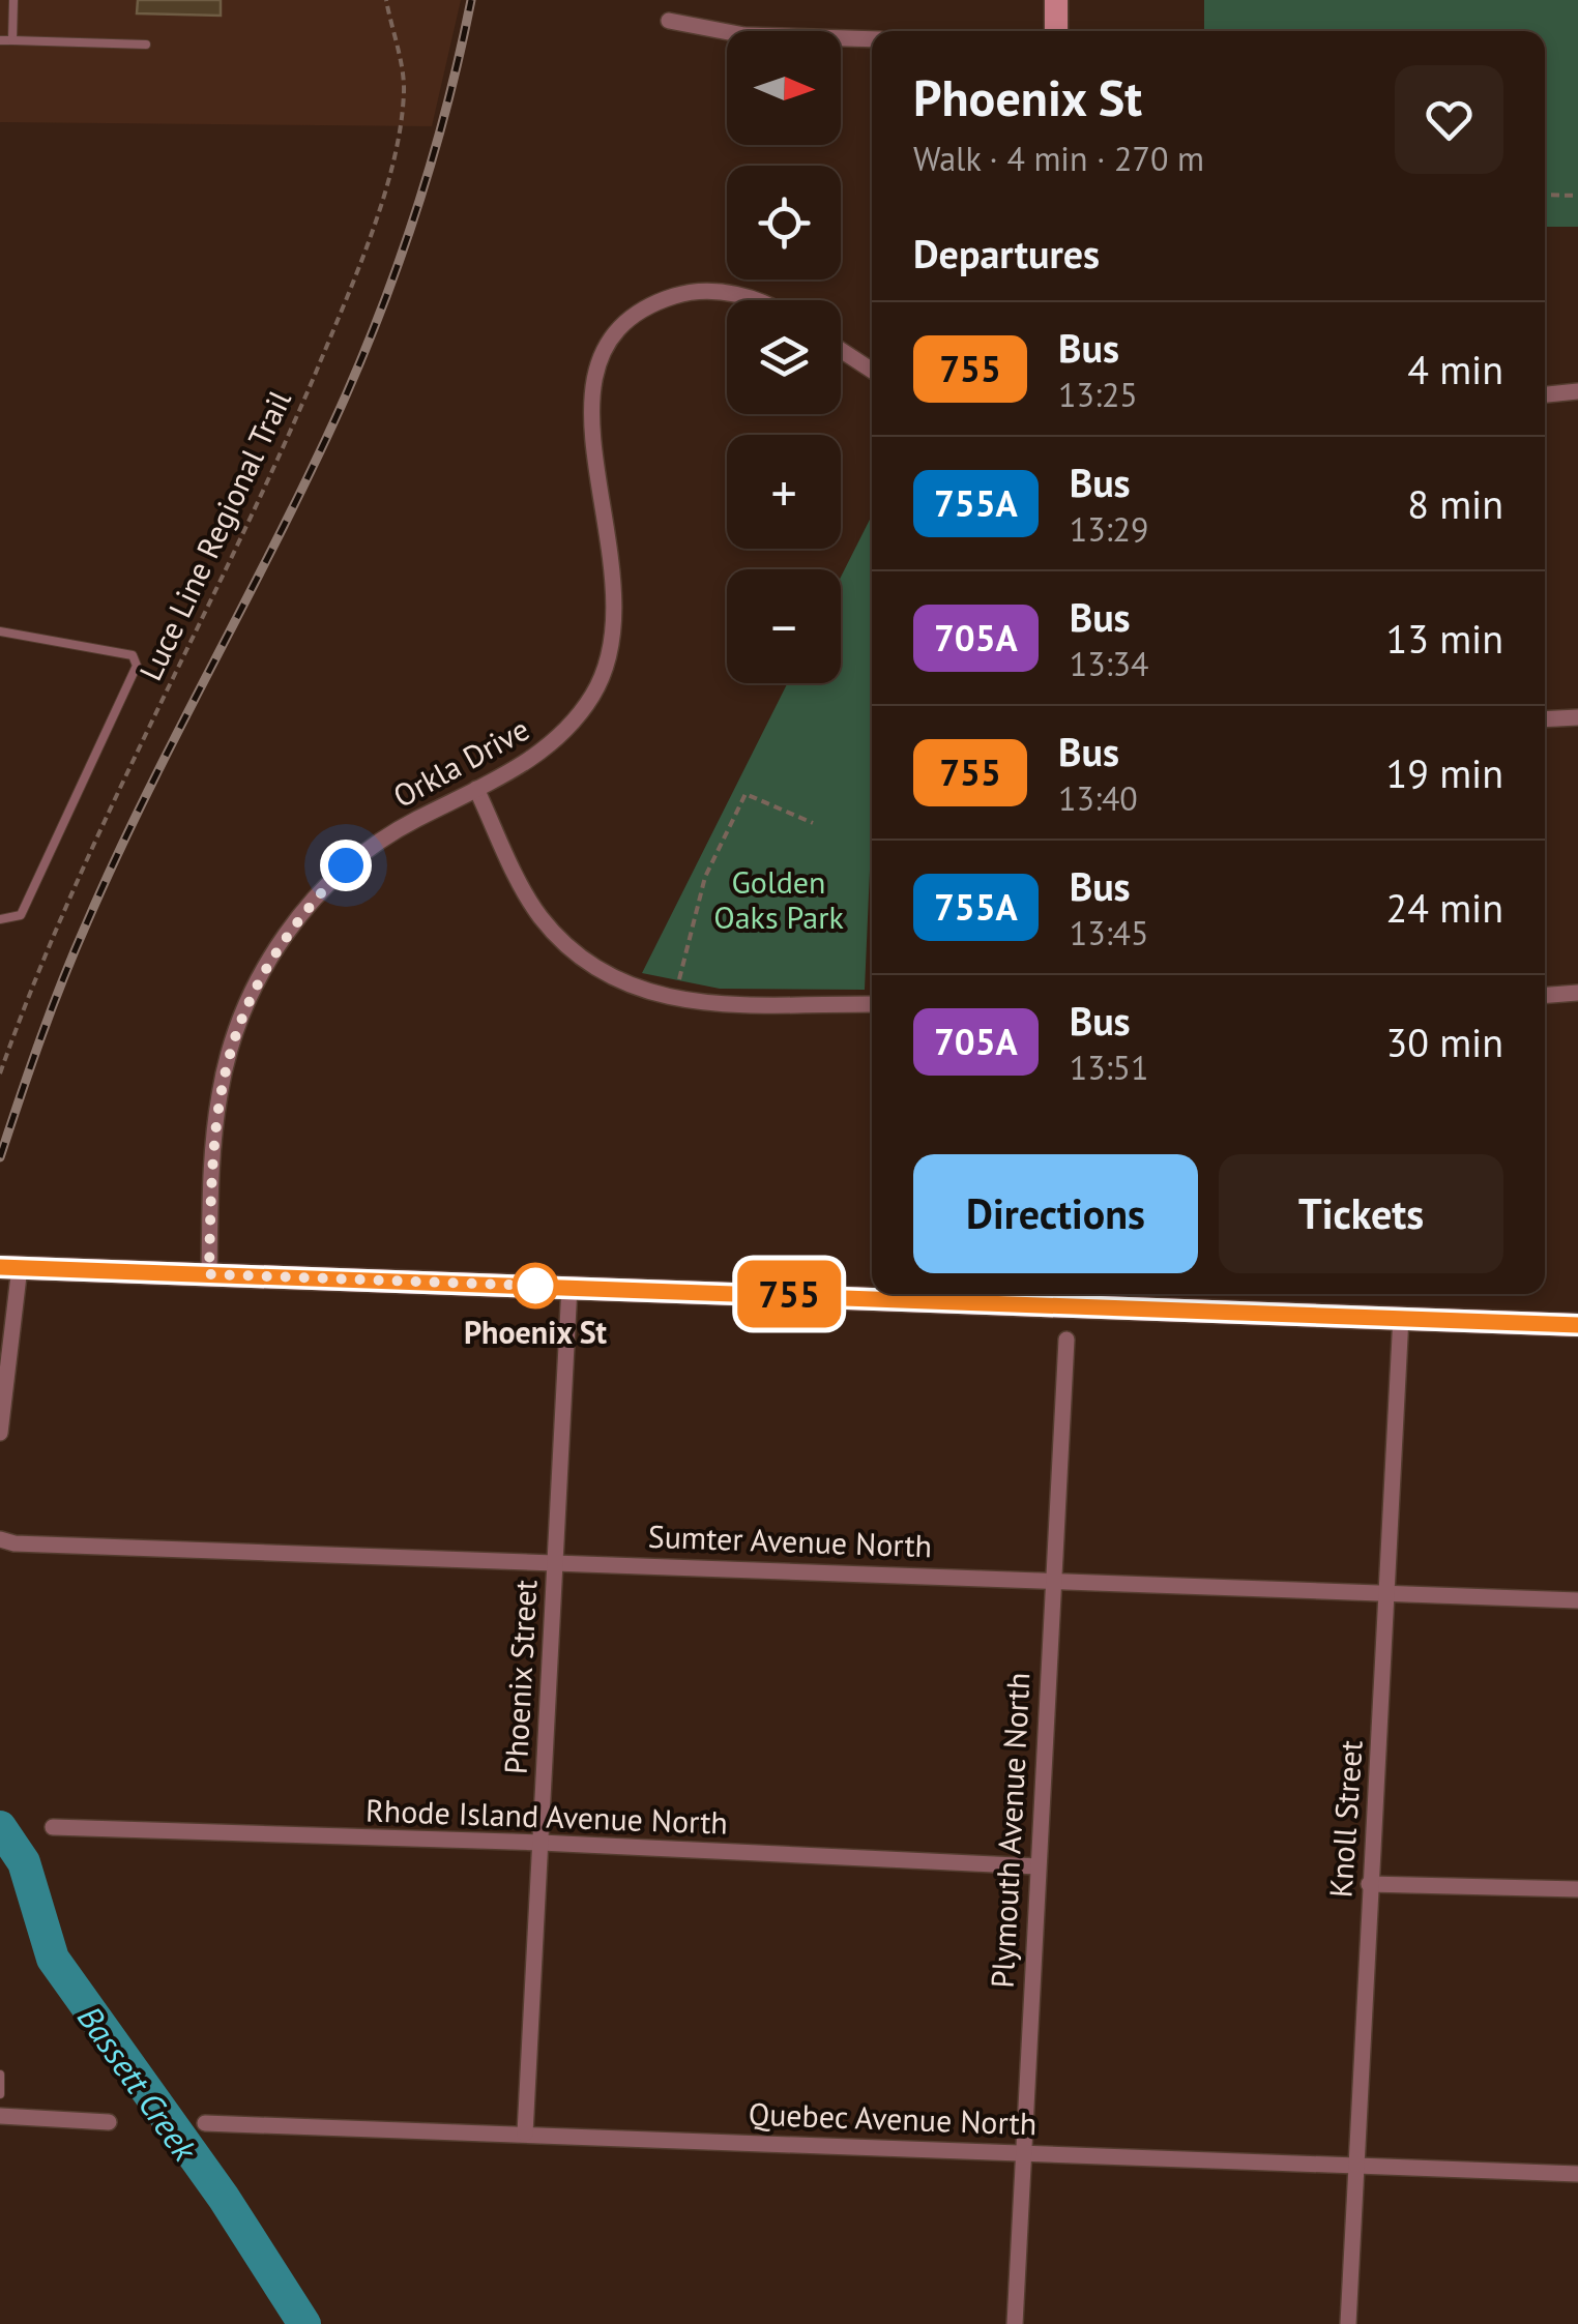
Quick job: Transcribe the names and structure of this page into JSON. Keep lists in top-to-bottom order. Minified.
{"streets":{"street":["Orkla Drive","Sumter Avenue North","Phoenix Street","Rhode Island Avenue North","Knoll Street","Plymouth Avenue North","Quebec Avenue North"],"path":["Luce Line Regional Trail"]},"crossings":[["Sumter Avenue North","Phoenix Street"],["Sumter Avenue North","Knoll Street"],["Sumter Avenue North","Plymouth Avenue North"],["Phoenix Street","Rhode Island Avenue North"],["Phoenix Street","Quebec Avenue North"],["Rhode Island Avenue North","Plymouth Avenue North"],["Knoll Street","Quebec Avenue North"],["Plymouth Avenue North","Quebec Avenue North"]],"water":["Bassett Creek"],"parks":["Golden Oaks Park"],"places":["Phoenix St"],"lines":["bus line 755"],"north":"right","page":{"on_map":"755","map_buttons":["+","−"],"heading":[["Phoenix St","Walk · 4 min · 270 m"],"Departures"],"list":[{"mark":"755","name":"Bus","note":"13:25","value":"4 min"},{"mark":"755A","name":"Bus","note":"13:29","value":"8 min"},{"mark":"705A","name":"Bus","note":"13:34","value":"13 min"},{"mark":"755","name":"Bus","note":"13:40","value":"19 min"},{"mark":"755A","name":"Bus","note":"13:45","value":"24 min"},{"mark":"705A","name":"Bus","note":"13:51","value":"30 min"}],"buttons":["Directions","Tickets"]}}
